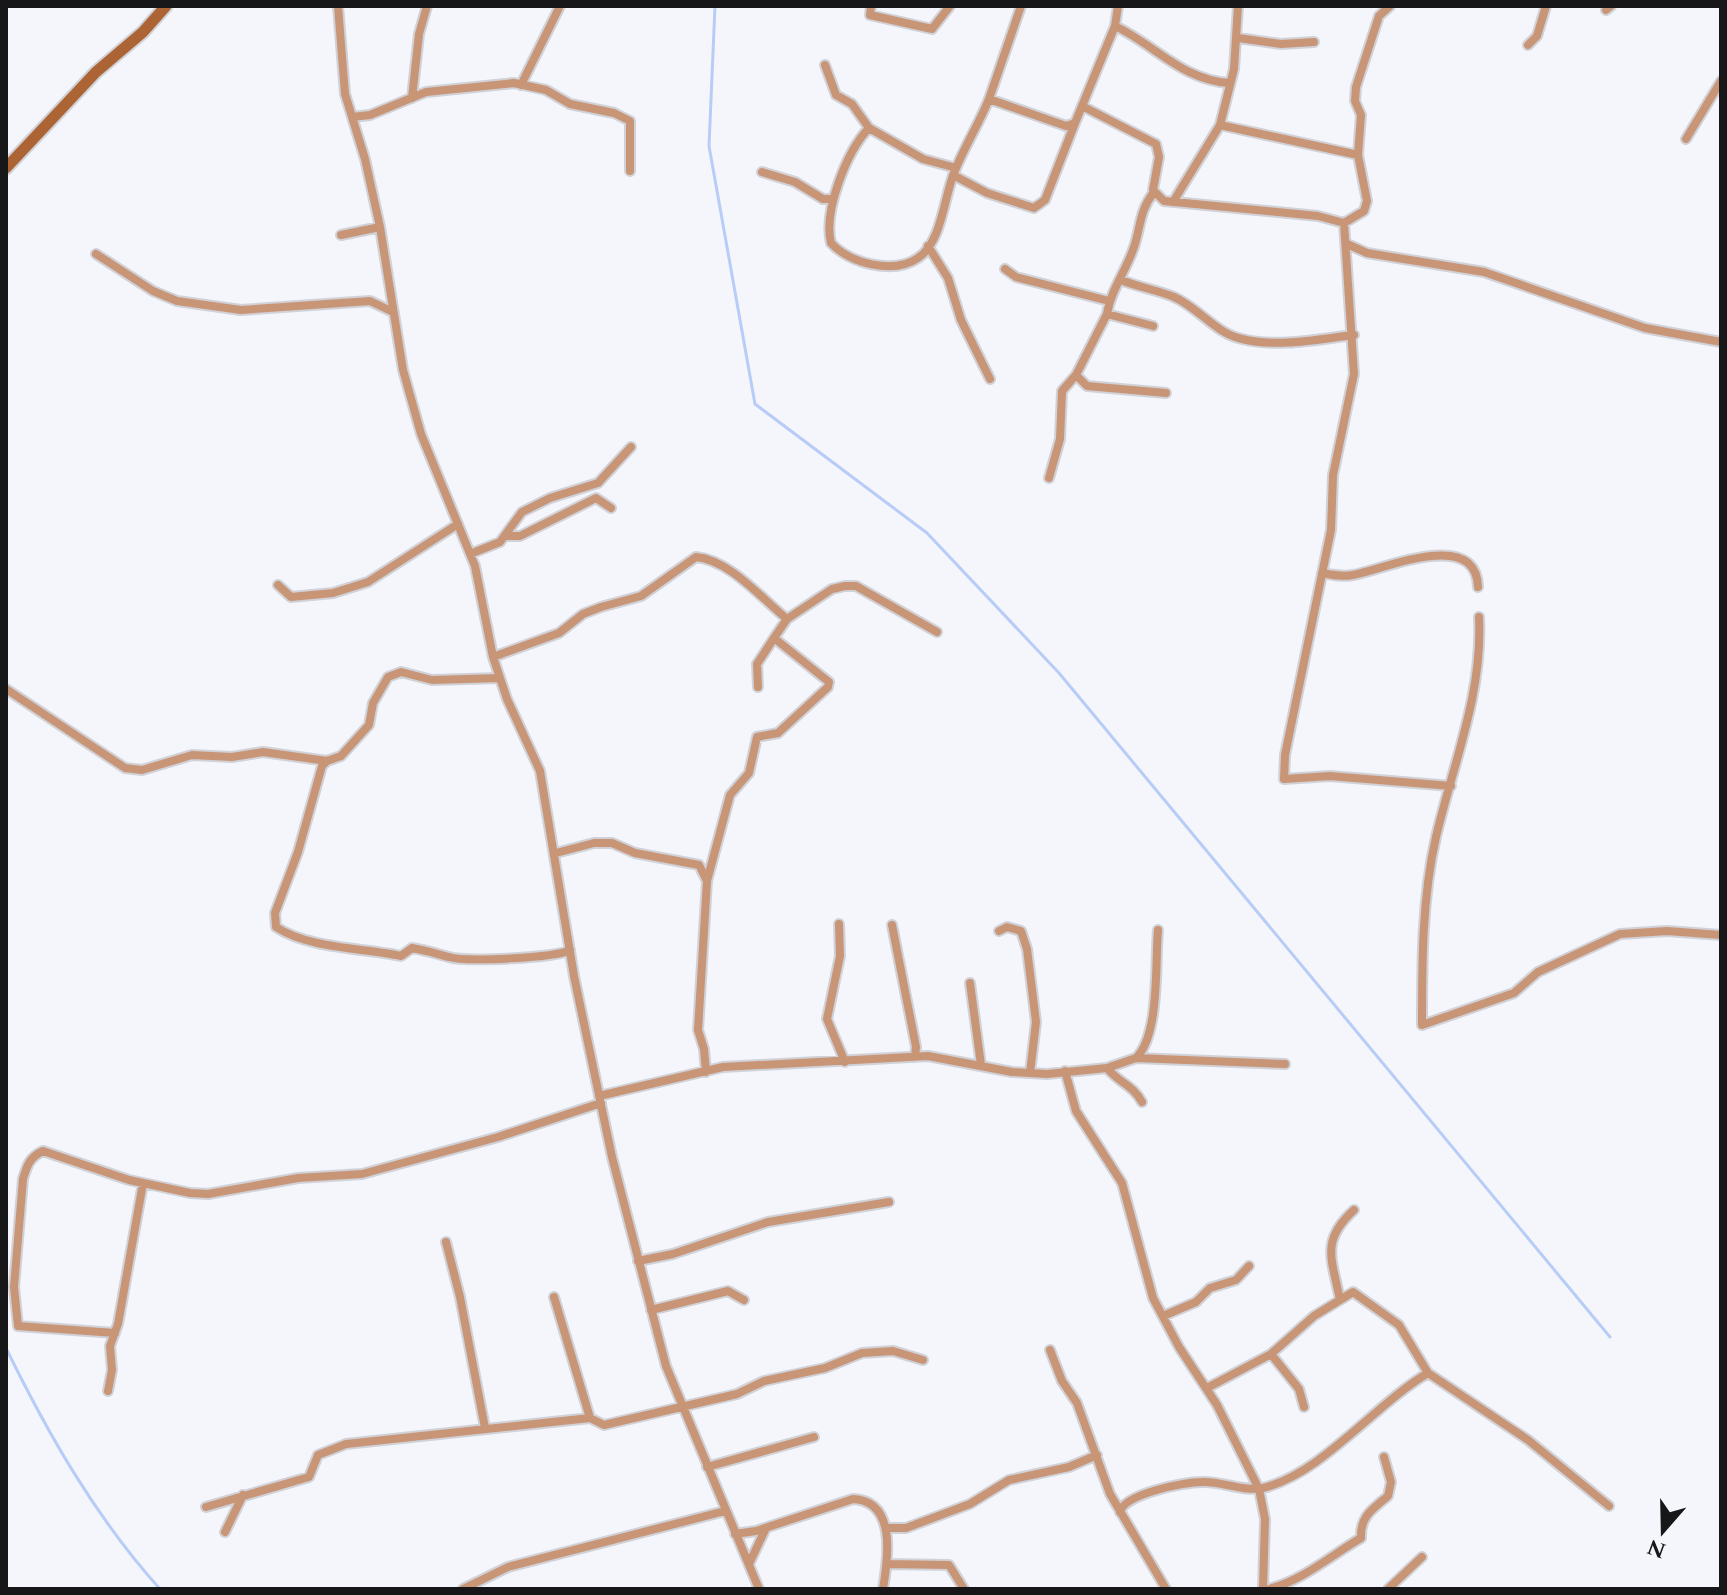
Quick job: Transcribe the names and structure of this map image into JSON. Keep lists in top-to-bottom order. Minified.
{"north":"bottom"}
